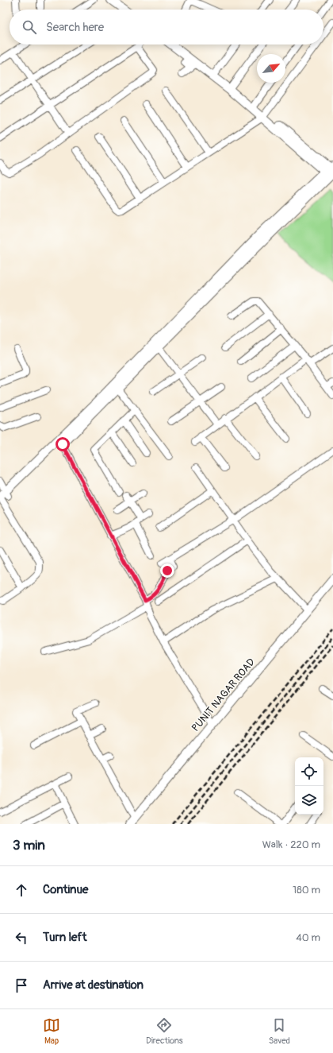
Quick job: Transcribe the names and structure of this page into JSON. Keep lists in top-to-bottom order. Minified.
{"streets":{"street":["PUNIT NAGAR ROAD"]},"north":"top right","page":{"search":"Search here","heading":["3 min","Walk · 220 m"],"list":[["Continue","180 m"],["Turn left","40 m"],"Arrive at destination"],"nav":["Map","Directions","Saved"]}}
